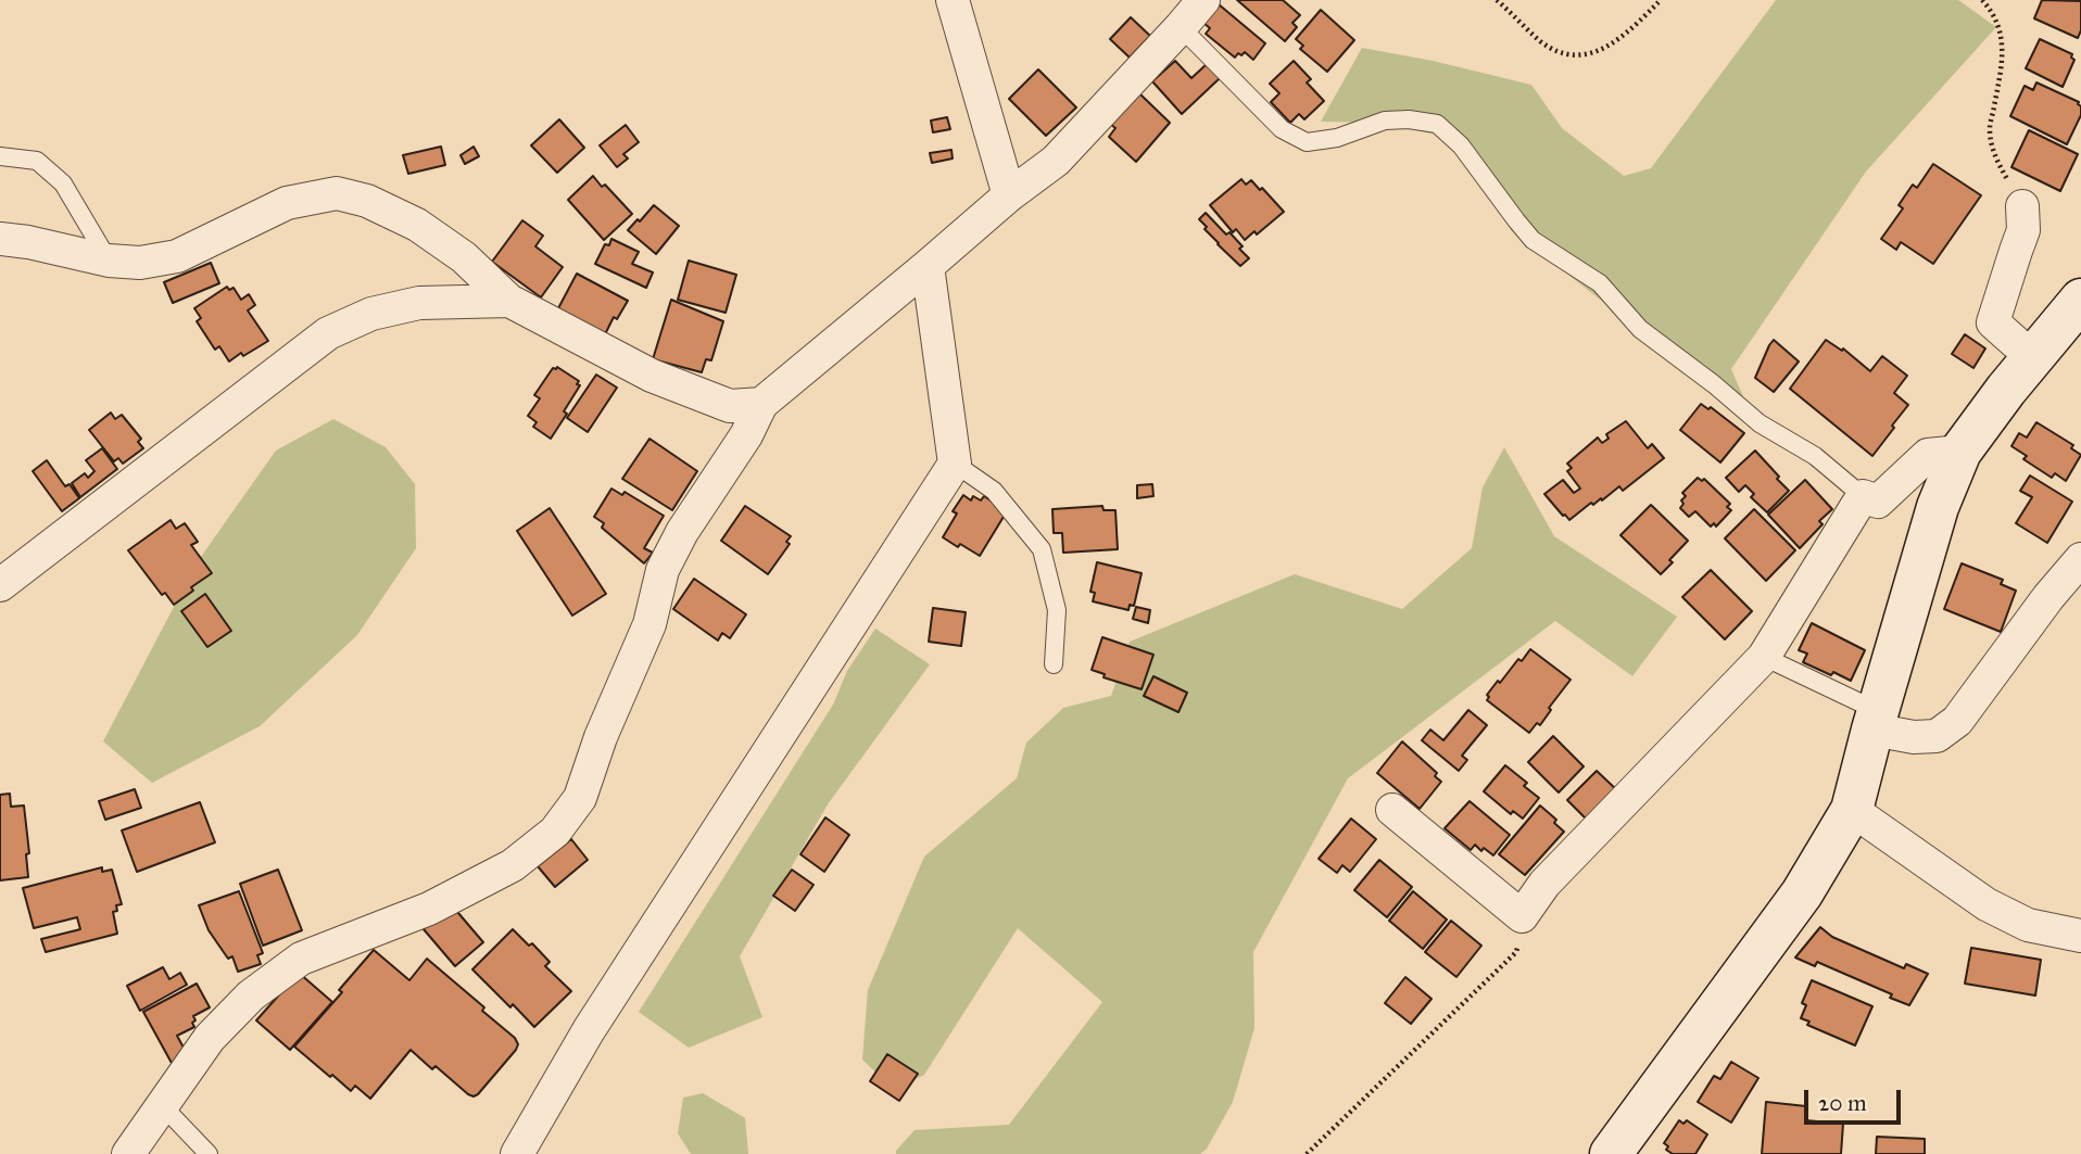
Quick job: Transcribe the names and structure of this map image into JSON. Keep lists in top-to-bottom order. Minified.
{"scale_bar":"20 m"}
